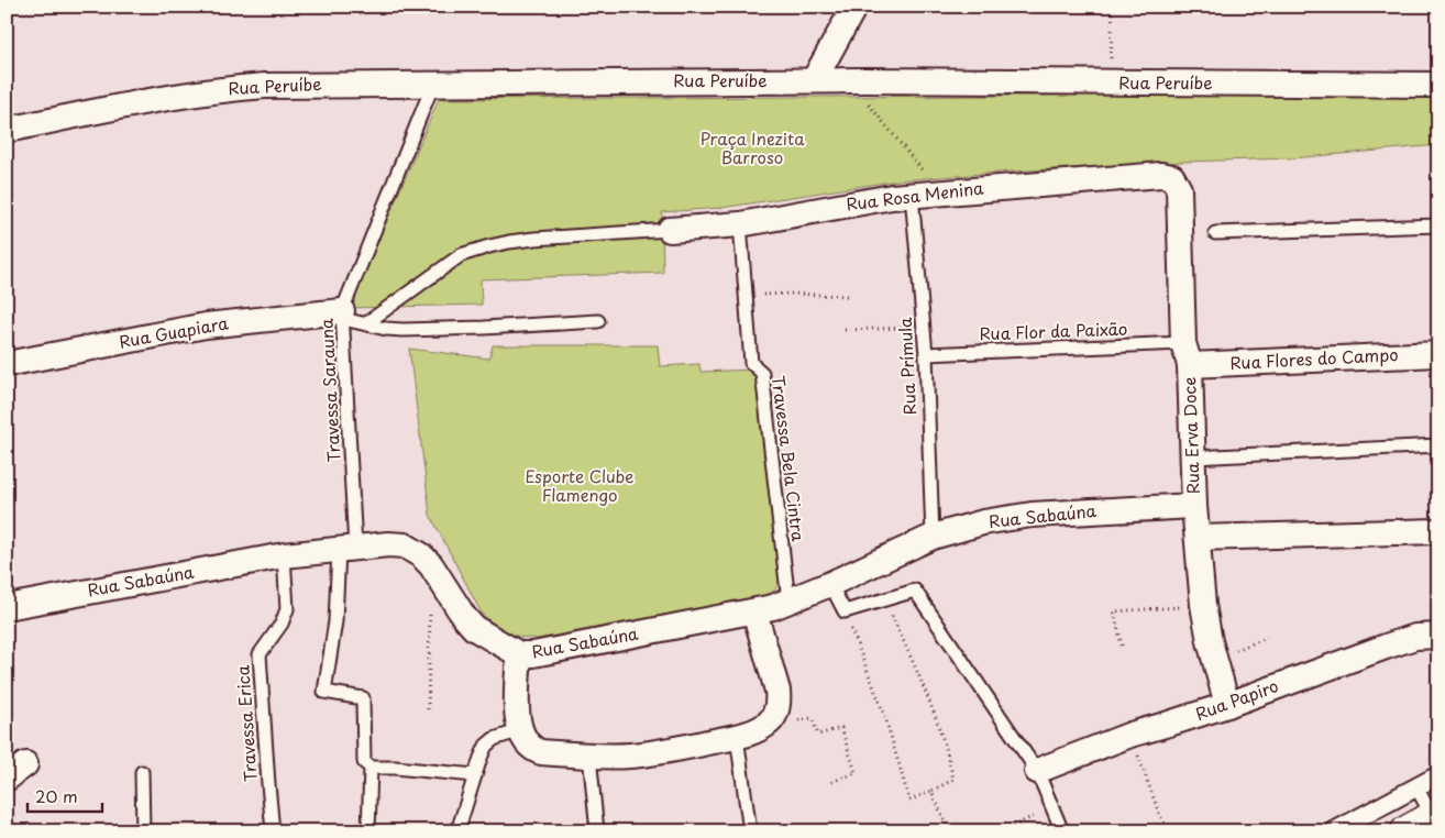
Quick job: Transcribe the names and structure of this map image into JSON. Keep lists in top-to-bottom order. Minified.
{"streets":{"street":["Rua Peruíbe","Rua Rosa Menina","Rua Guapiara","Rua Flores do Campo","Rua Erva Doce","Rua Sabaúna","Rua Papiro"],"lane":["Rua Flor da Paixão","Rua Prímula","Travessa Sarauna","Travessa Bela Cintra","Travessa Erica"]},"crossings":[["Rua Peruíbe","Travessa Sarauna"],["Rua Rosa Menina","Rua Prímula"],["Rua Rosa Menina","Rua Erva Doce"],["Rua Rosa Menina","Travessa Bela Cintra"],["Rua Flor da Paixão","Rua Flores do Campo"],["Rua Flor da Paixão","Rua Prímula"],["Rua Flor da Paixão","Rua Erva Doce"],["Rua Guapiara","Travessa Sarauna"],["Rua Flores do Campo","Rua Erva Doce"],["Rua Prímula","Rua Sabaúna"],["Travessa Sarauna","Rua Sabaúna"],["Rua Erva Doce","Rua Sabaúna"],["Rua Erva Doce","Rua Papiro"],["Travessa Bela Cintra","Rua Sabaúna"],["Rua Sabaúna","Travessa Erica"]],"parks":["Praça Inezita Barroso","Esporte Clube Flamengo"],"scale_bar":"20 m"}
